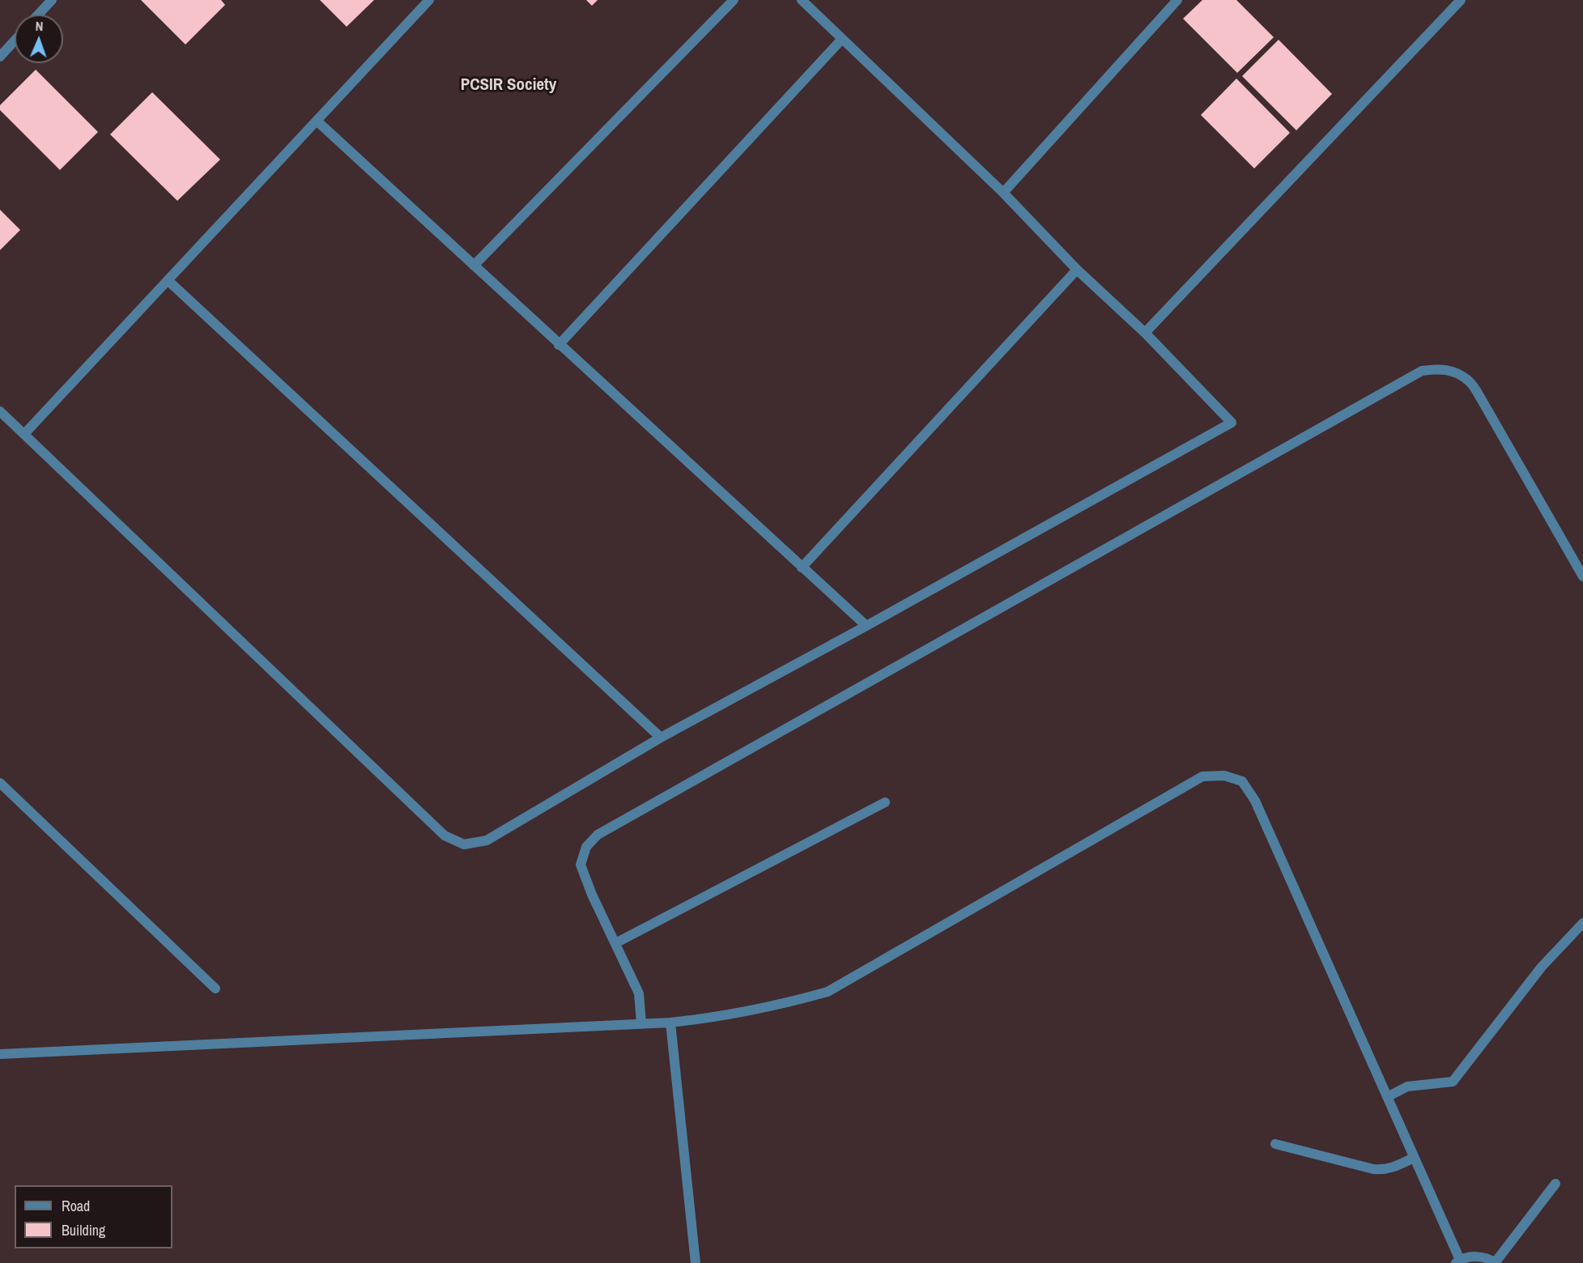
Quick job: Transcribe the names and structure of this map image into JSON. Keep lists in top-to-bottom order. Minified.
{"districts":["PCSIR Society"],"legend":["Road","Building"],"north":"top"}
